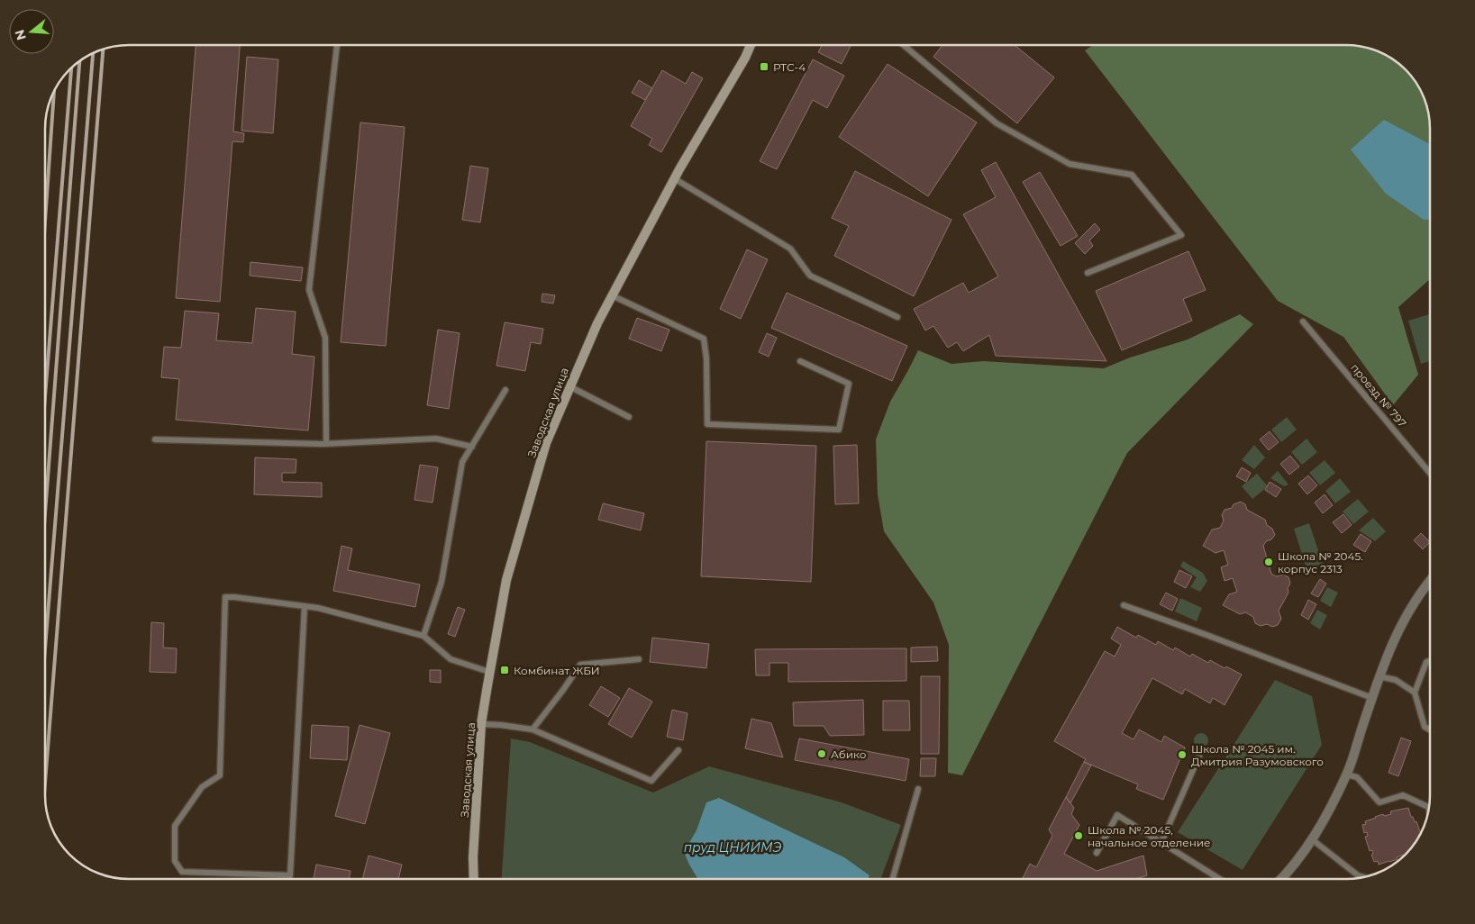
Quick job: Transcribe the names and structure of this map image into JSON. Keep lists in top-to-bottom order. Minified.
{"streets":{"street":["Заводская улица"],"lane":["проезд № 797"]},"water":["пруд ЦНИИМЭ"],"places":{"transit":["РТС-4","Комбинат ЖБИ"],"other":["Школа № 2045. корпус 2313","Абико","Школа № 2045 им. Дмитрия Разумовского","Школа № 2045, начальное отделение"]},"north":"left"}
